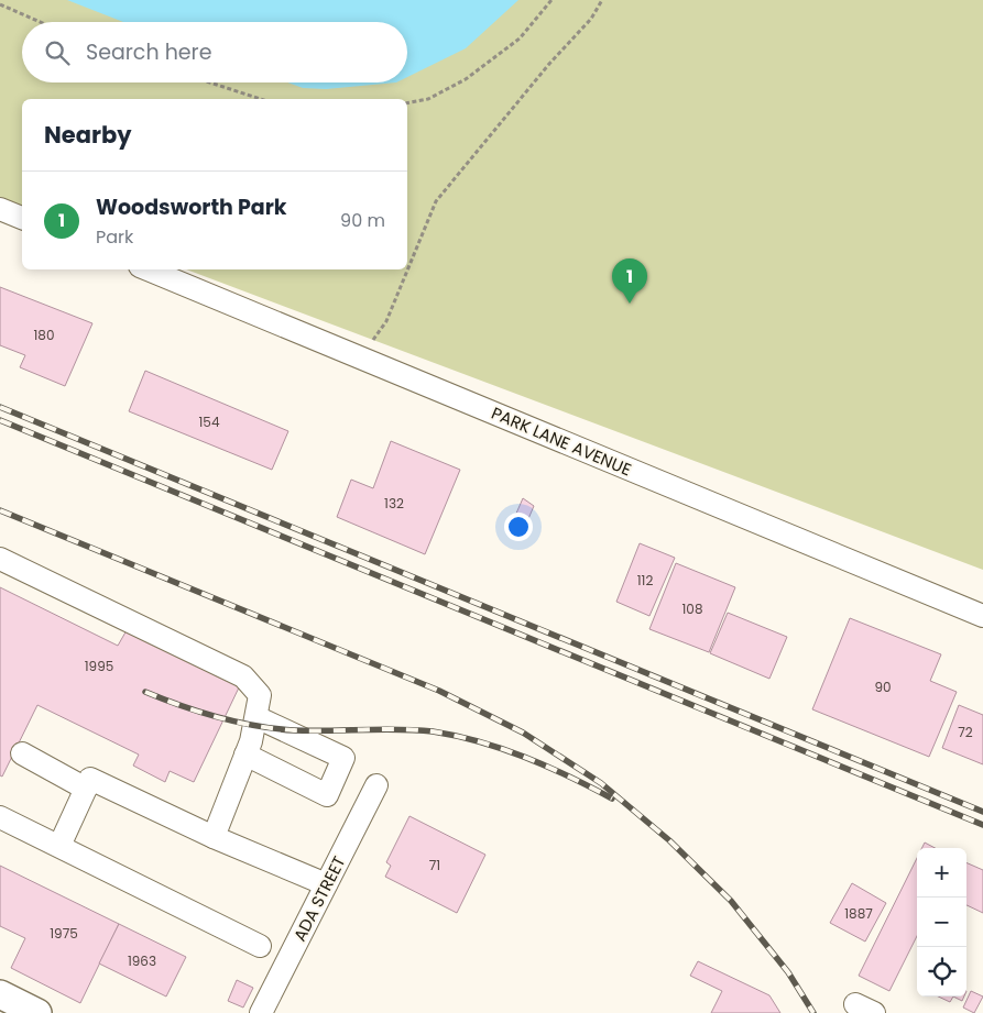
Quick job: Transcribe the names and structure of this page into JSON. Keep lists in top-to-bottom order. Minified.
{"streets":{"street":["PARK LANE AVENUE","ADA STREET"]},"house_numbers":["180","154","132","112","108","1995","90","72","71","1887","1975","1963"],"page":{"search":"Search here","heading":"Nearby","list":[{"mark":"1","name":"Woodsworth Park","note":"Park","value":"90 m"}],"pins":"1","map_buttons":["+","−"]}}
